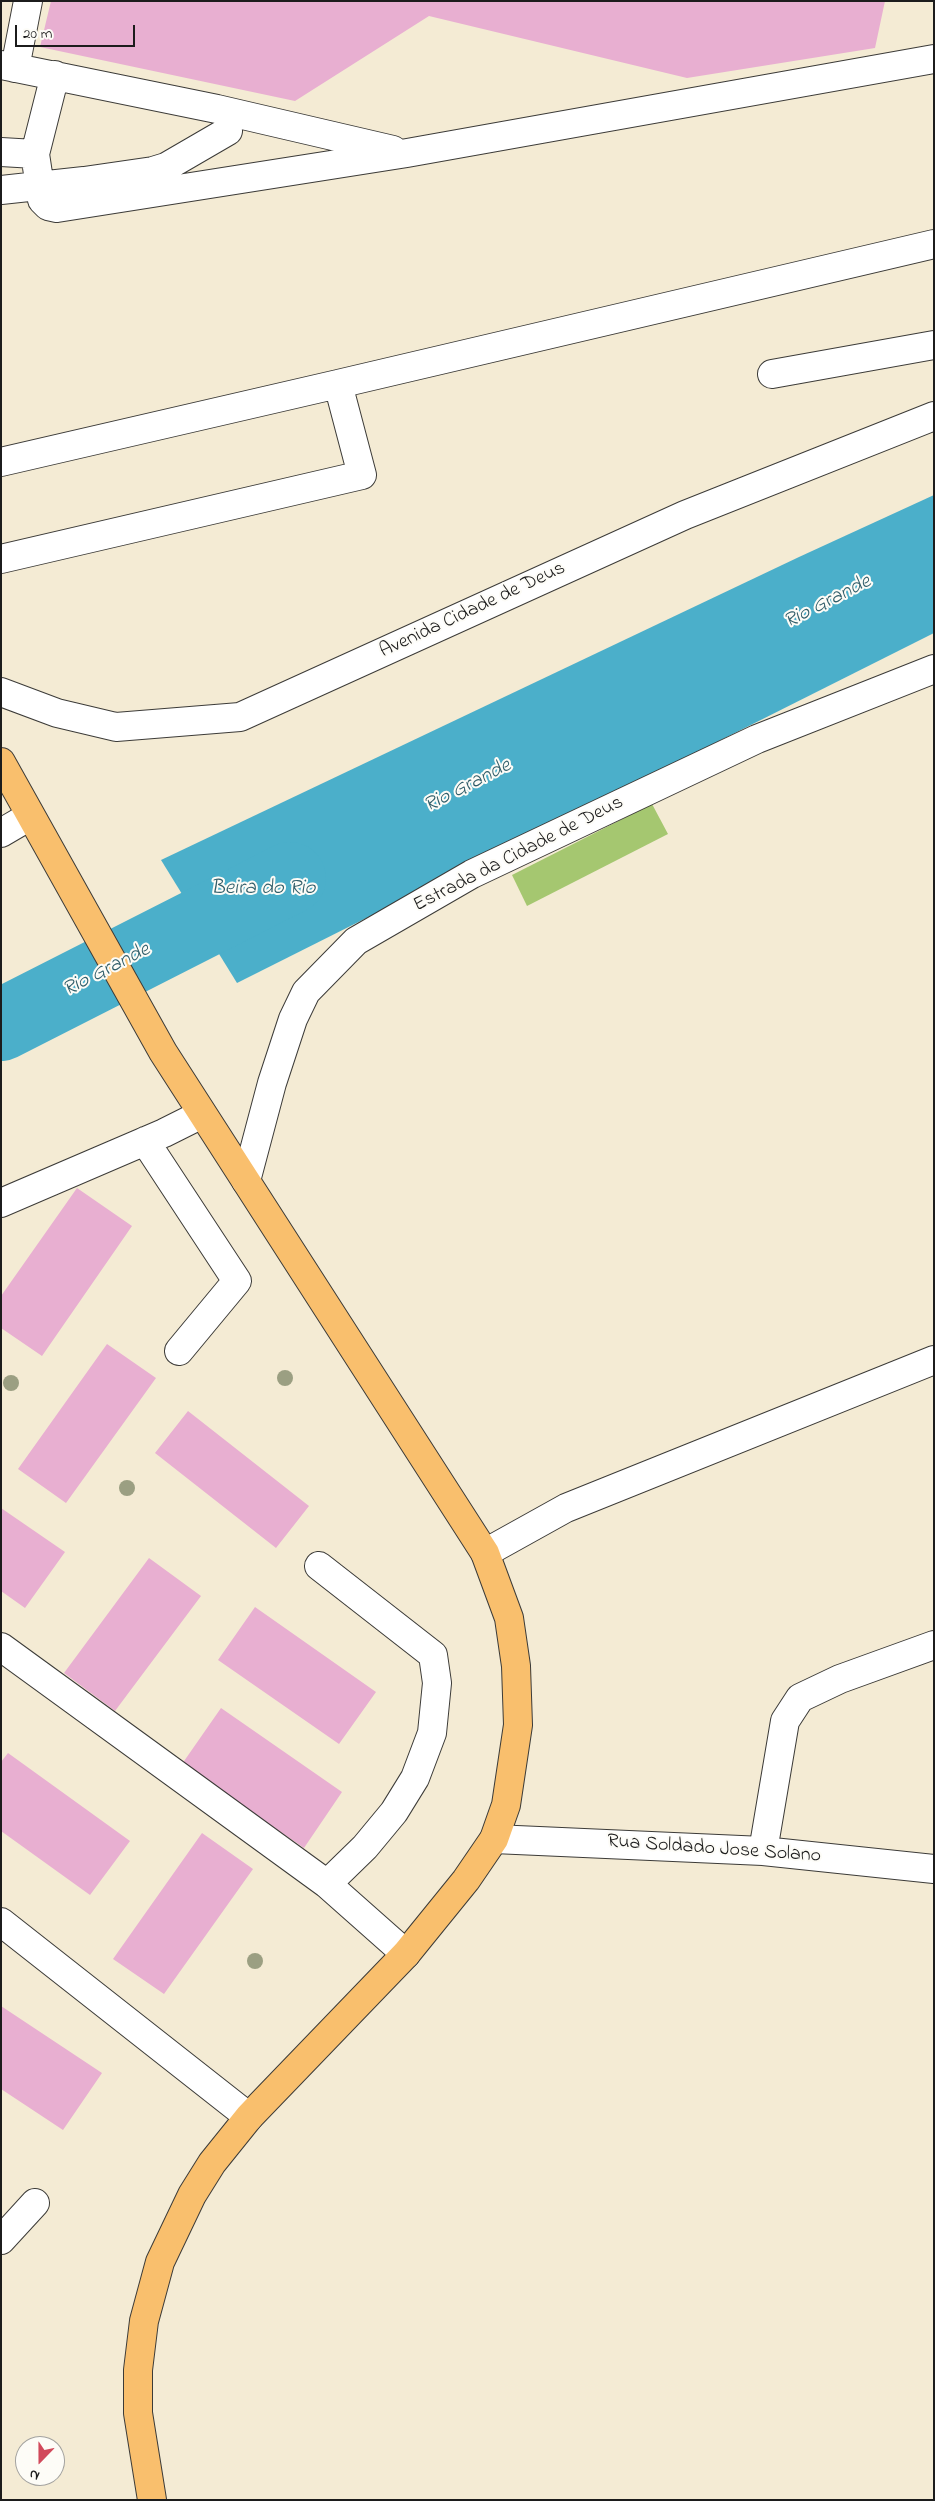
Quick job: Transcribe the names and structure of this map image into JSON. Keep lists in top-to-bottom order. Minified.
{"streets":{"street":["Avenida Cidade de Deus","Estrada da Cidade de Deus","Rua Soldado Jose Solano"]},"water":["Rio Grande","Beira do Rio"],"scale_bar":"20 m","north":"bottom"}
